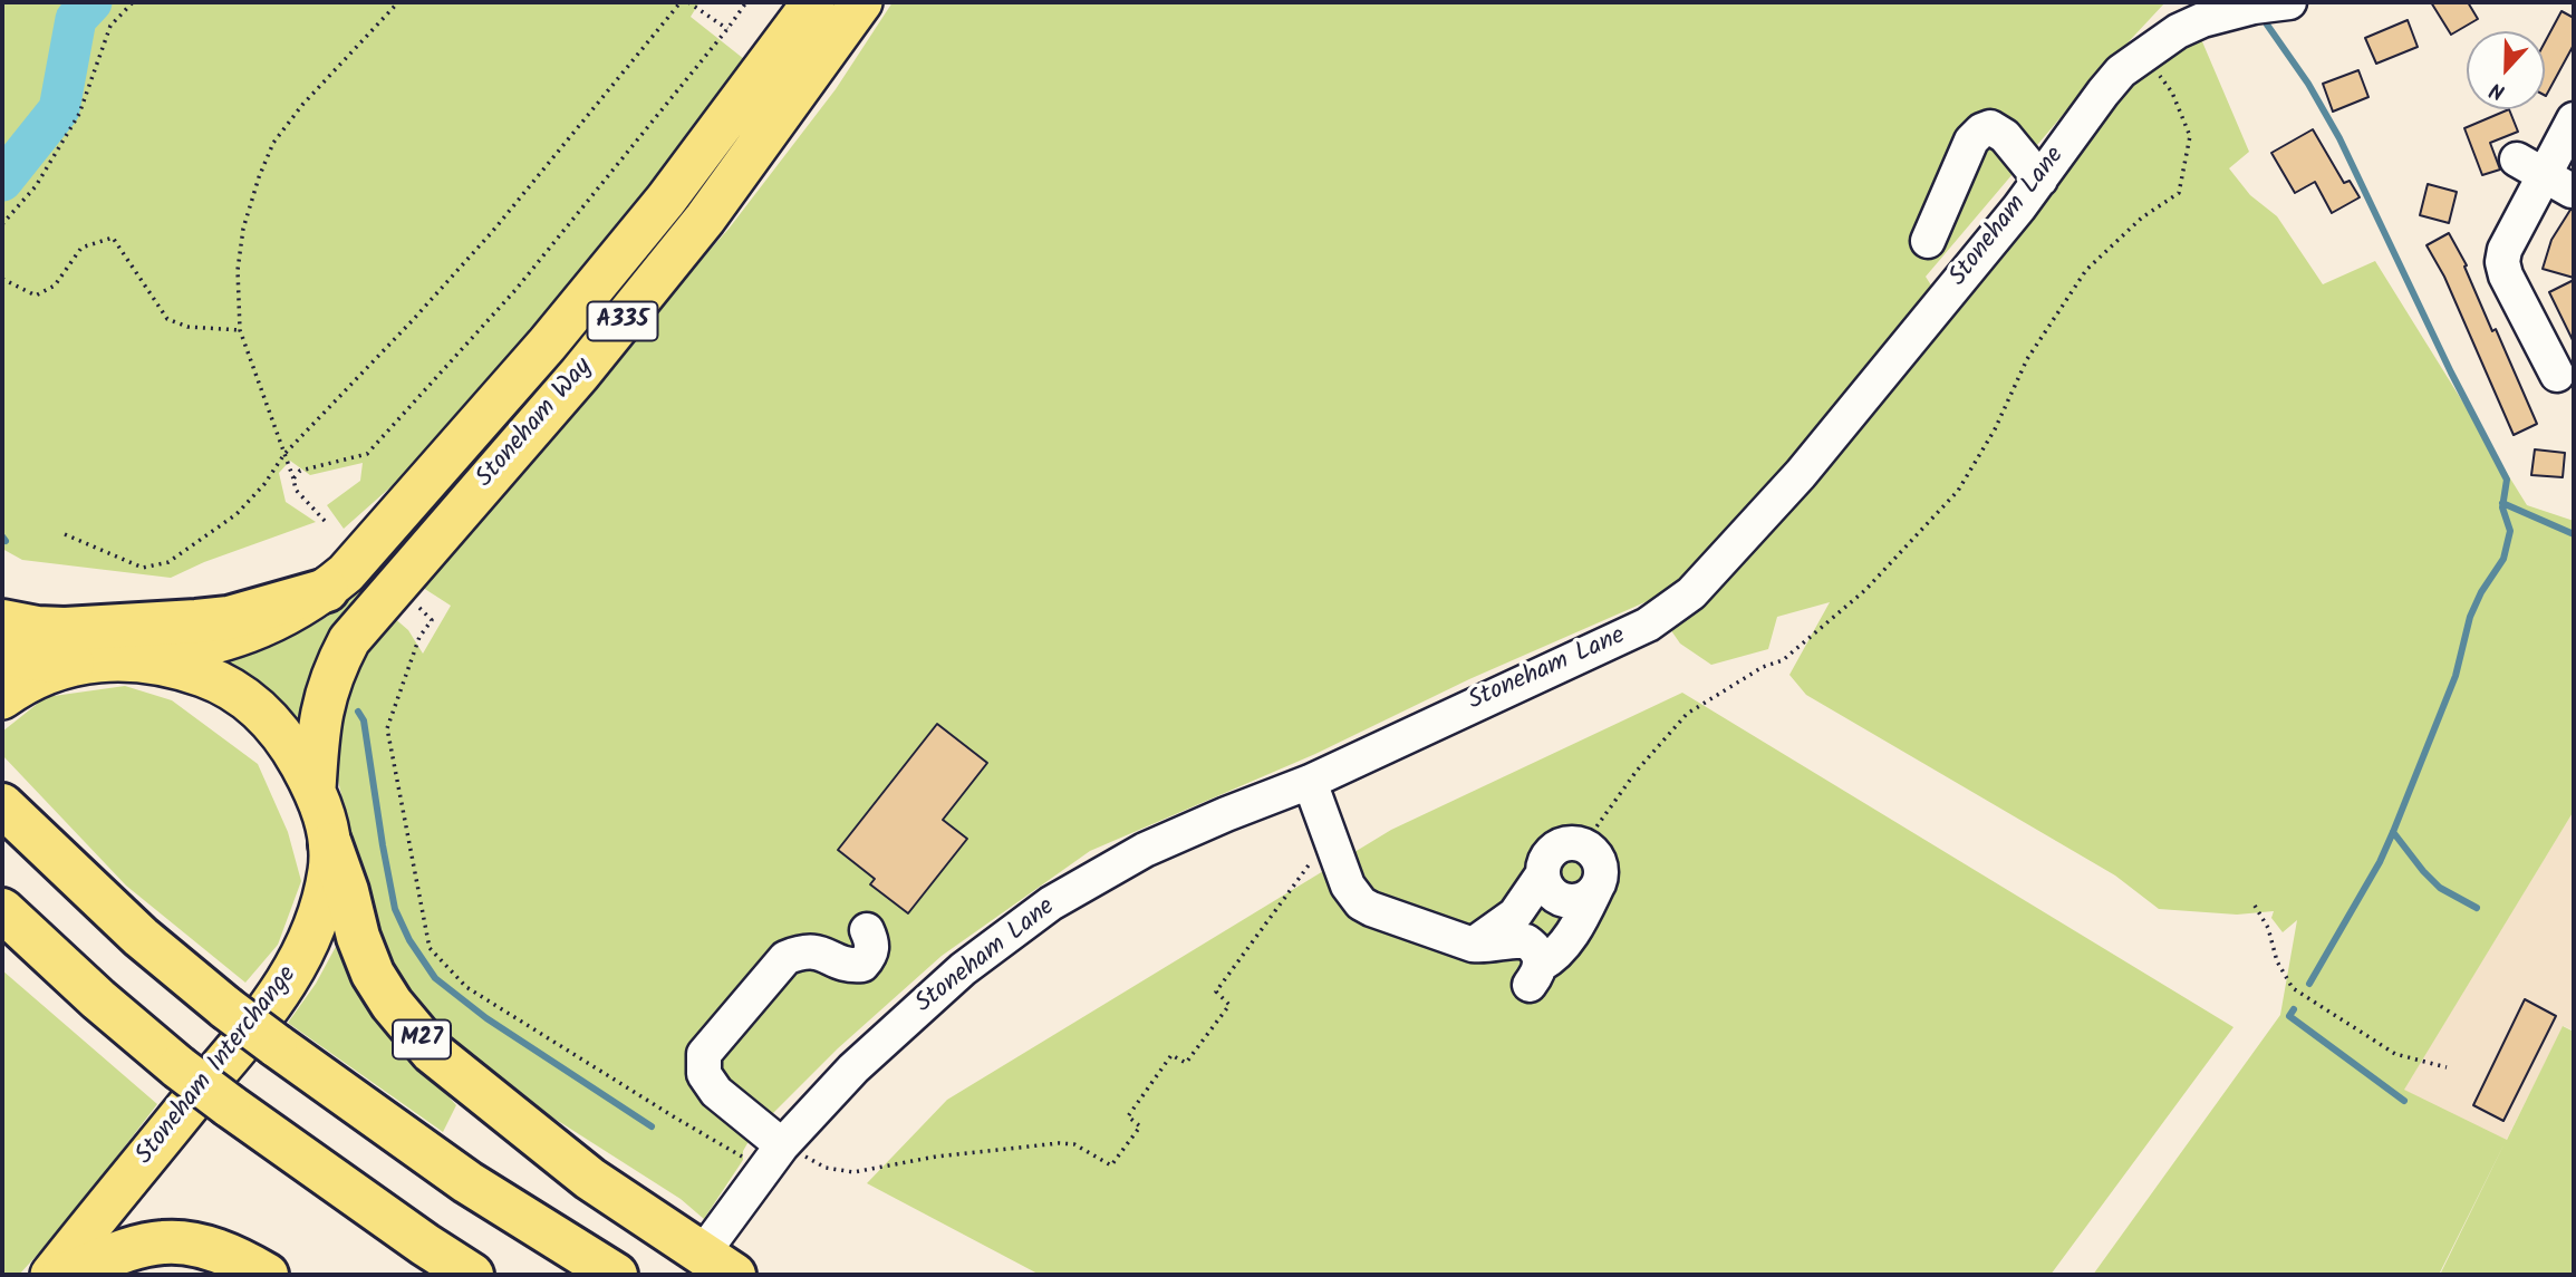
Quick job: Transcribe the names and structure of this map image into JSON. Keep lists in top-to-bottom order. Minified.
{"streets":{"highway":["M27"],"main road":["A335","Stoneham Way","Stoneham Interchange"],"street":["Stoneham Lane"]},"crossings":[["Stoneham Way","Stoneham Interchange"],["M27","Stoneham Interchange"]],"north":"bottom"}
